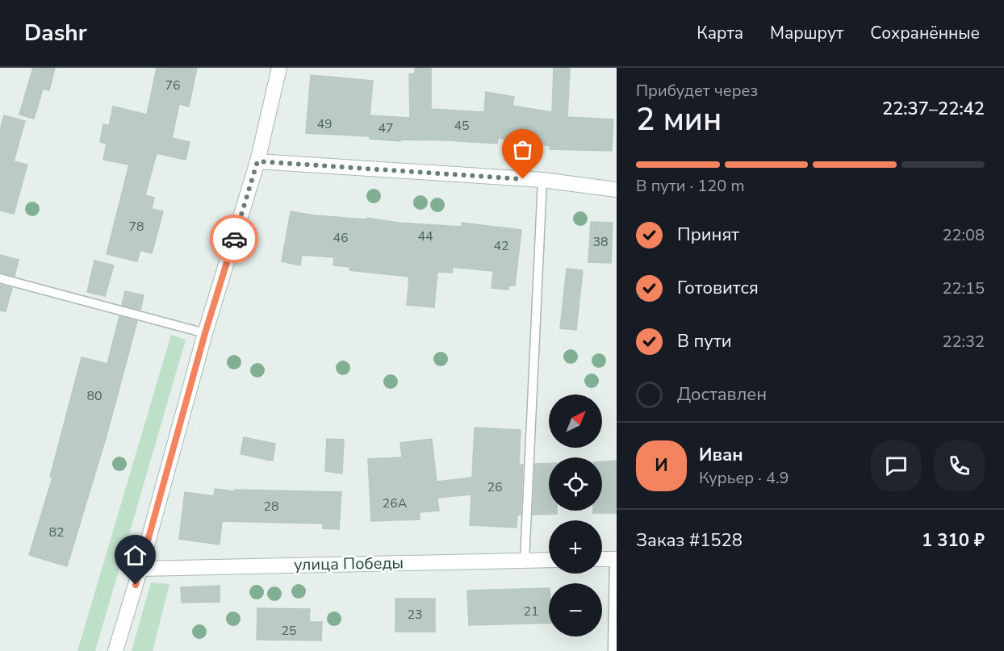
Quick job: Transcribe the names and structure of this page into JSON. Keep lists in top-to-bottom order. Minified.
{"streets":{"street":["улица Победы"]},"house_numbers":["76","49","45","47","78","44","46","38","42","80","26","26А","28","82","21","23","25"],"north":"top right","page":{"header":"Dashr","nav":["Карта","Маршрут","Сохранённые"],"heading":["2 мин","Прибудет через","22:37–22:42"],"panel":["Иван","Курьер · 4.9","Заказ #1528","1 310 ₽"],"bar":"В пути · 120 m","list":[["Принят","22:08"],["Готовится","22:15"],["В пути","22:32"],"Доставлен"],"map_buttons":["+","−"],"round":"И"}}
